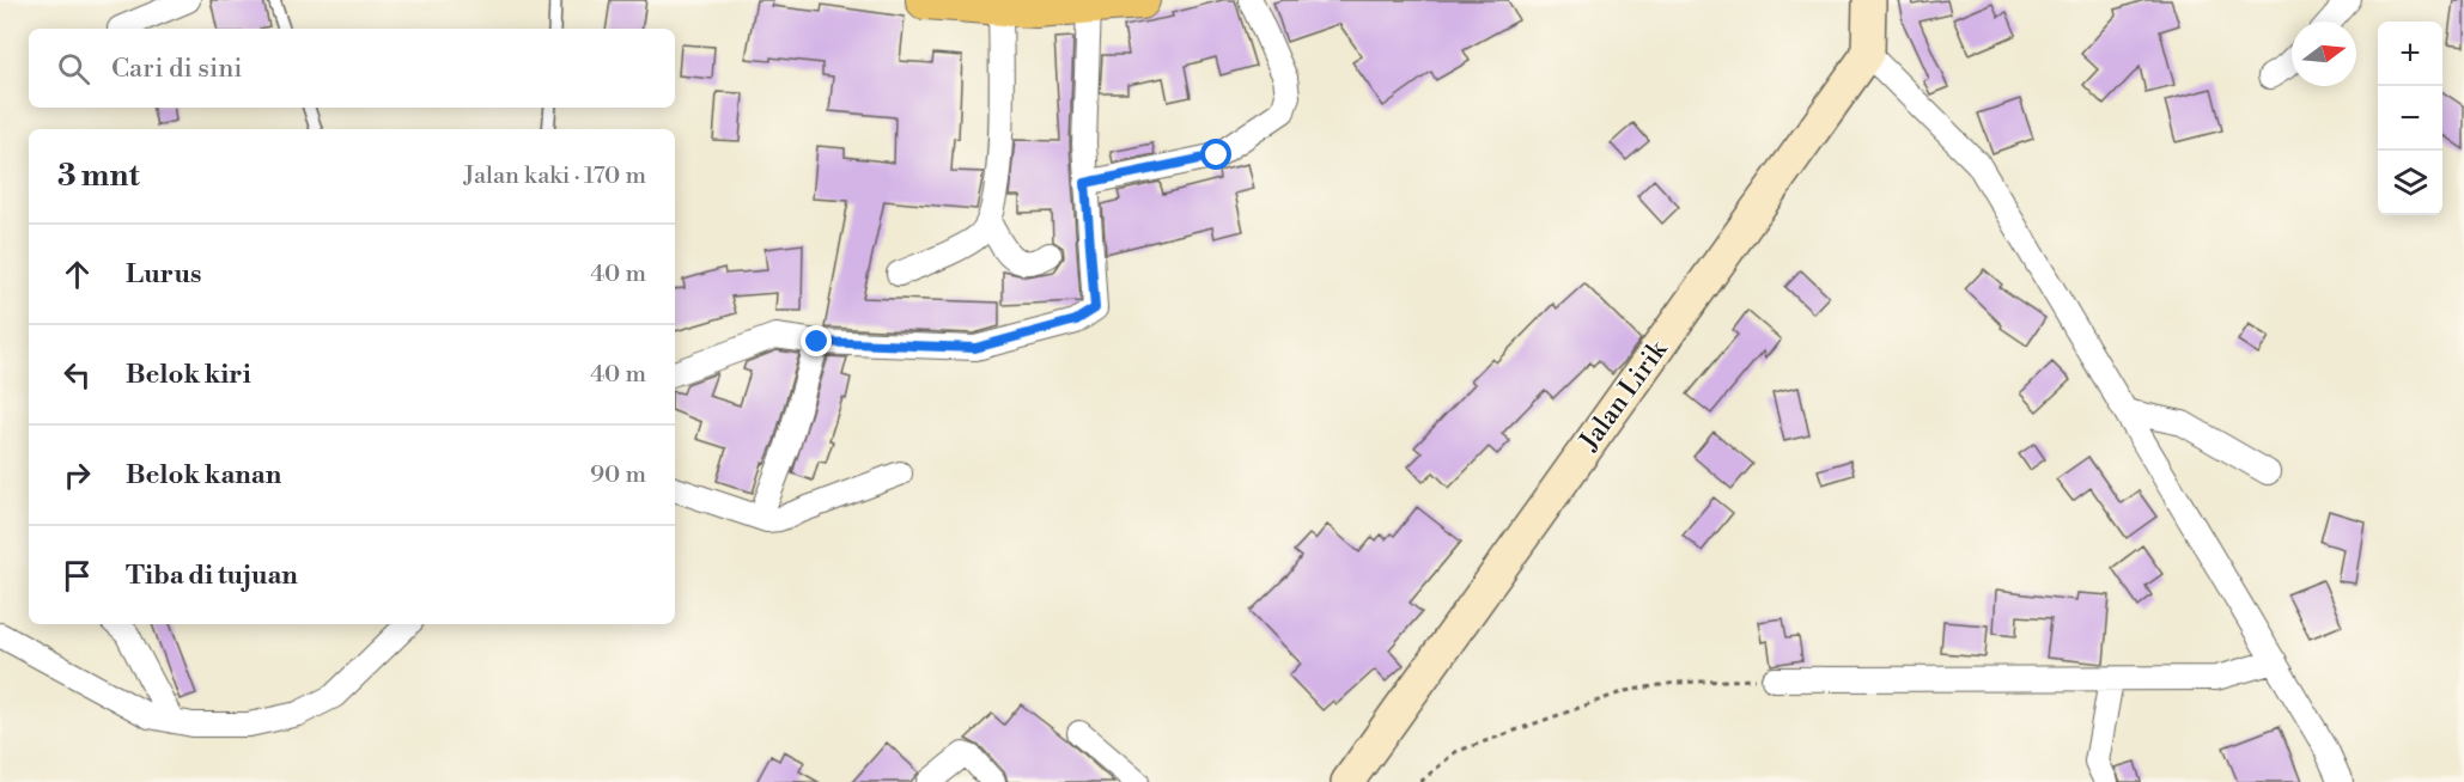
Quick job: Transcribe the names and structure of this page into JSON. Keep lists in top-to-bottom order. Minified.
{"streets":{"main road":["Jalan Lirik"]},"north":"right","page":{"map_buttons":["+","−"],"search":"Cari di sini","heading":["3 mnt","Jalan kaki · 170 m"],"list":[["Lurus","40 m"],["Belok kiri","40 m"],["Belok kanan","90 m"],"Tiba di tujuan"]}}
